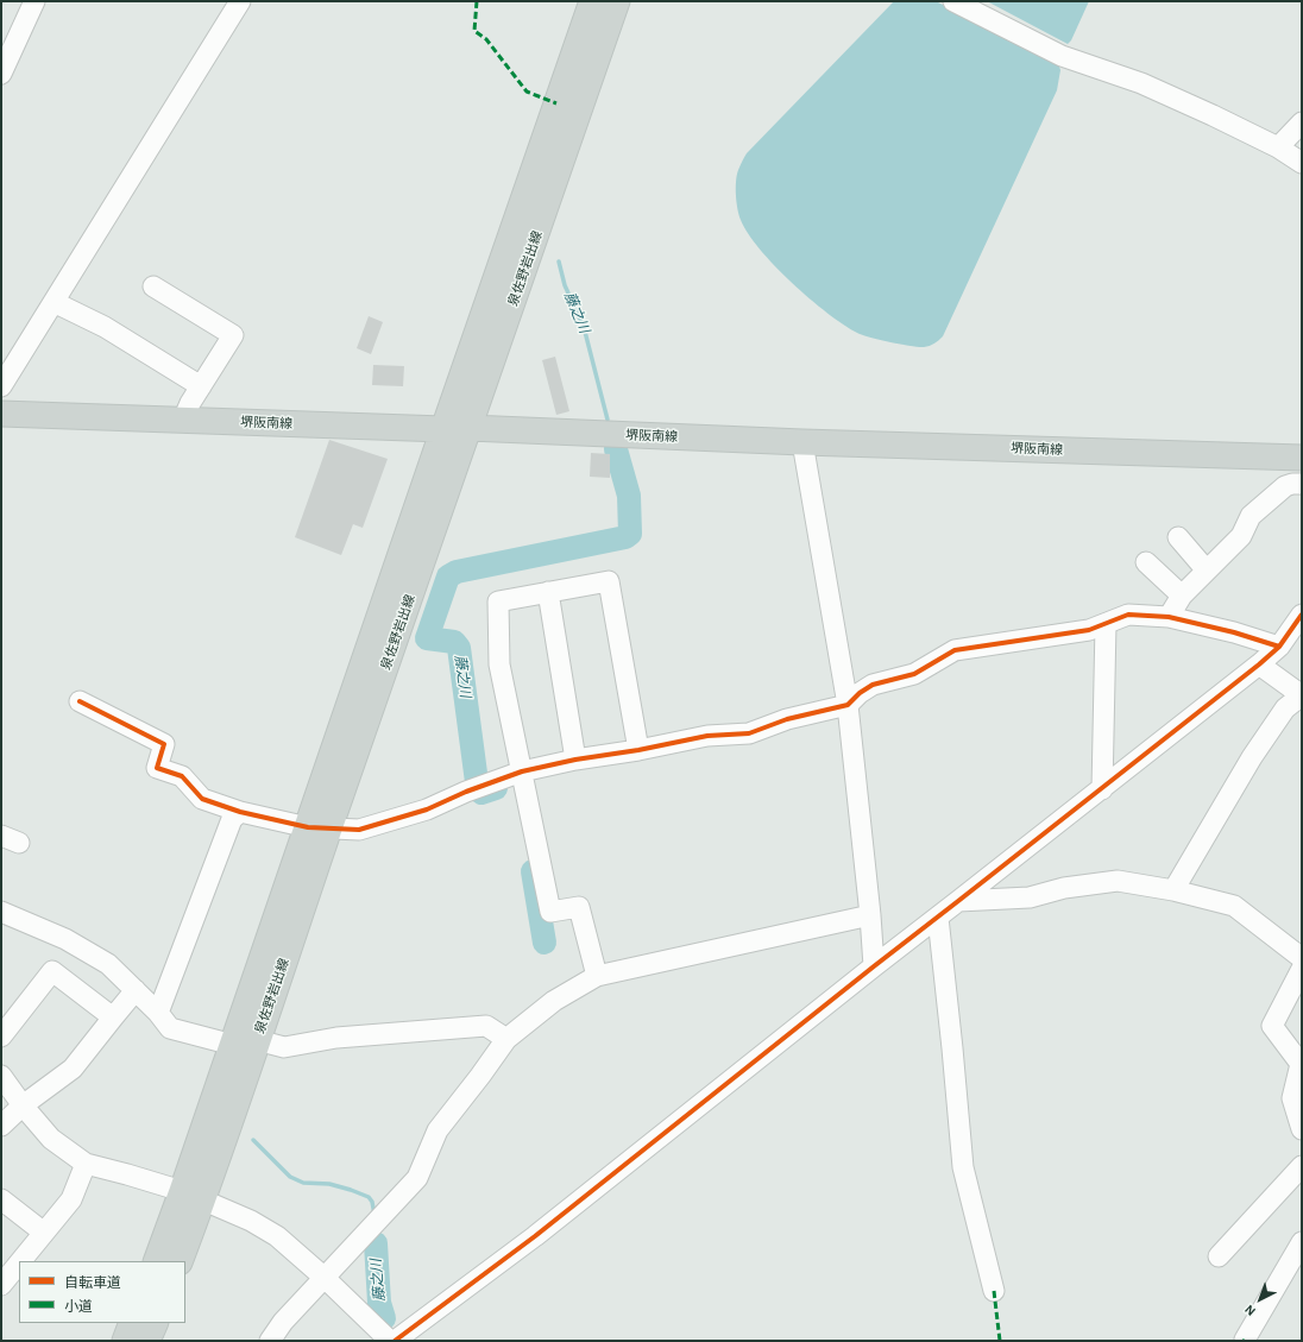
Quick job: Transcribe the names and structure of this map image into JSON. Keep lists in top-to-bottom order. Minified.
{"streets":{"main road":["泉佐野岩出線","堺阪南線"]},"crossings":[["泉佐野岩出線","堺阪南線"]],"water":["藤之川"],"legend":["自転車道","小道"],"north":"bottom left"}
